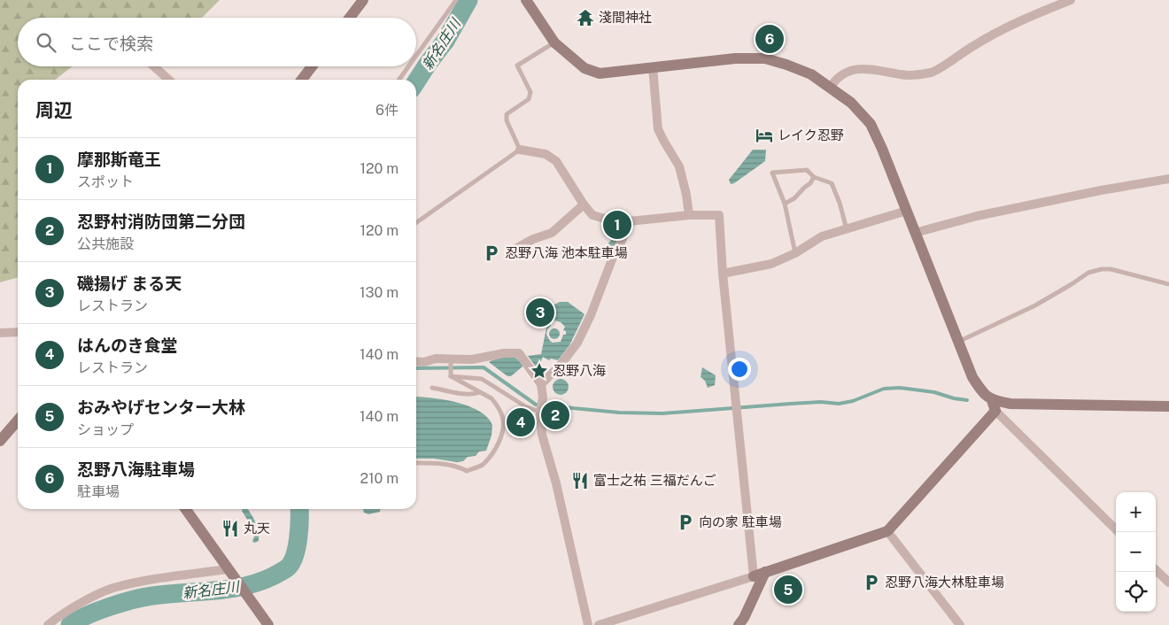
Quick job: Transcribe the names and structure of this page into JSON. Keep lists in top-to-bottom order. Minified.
{"water":["新名庄川"],"places":{"temple":["淺間神社"],"hotel":["レイク忍野"],"parking":["忍野八海 池本駐車場","向の家 駐車場","忍野八海大林駐車場"],"place":["忍野八海"],"restaurant":["富士之祐 三福だんご","丸天"]},"page":{"search":"ここで検索","pins":["6","1","3","2","4","5"],"heading":["周辺","6件"],"list":[{"mark":"1","name":"摩那斯竜王","note":"スポット","value":"120 m"},{"mark":"2","name":"忍野村消防団第二分団","note":"公共施設","value":"120 m"},{"mark":"3","name":"磯揚げ まる天","note":"レストラン","value":"130 m"},{"mark":"4","name":"はんのき食堂","note":"レストラン","value":"140 m"},{"mark":"5","name":"おみやげセンター大林","note":"ショップ","value":"140 m"},{"mark":"6","name":"忍野八海駐車場","note":"駐車場","value":"210 m"}],"map_buttons":["+","−"]}}
